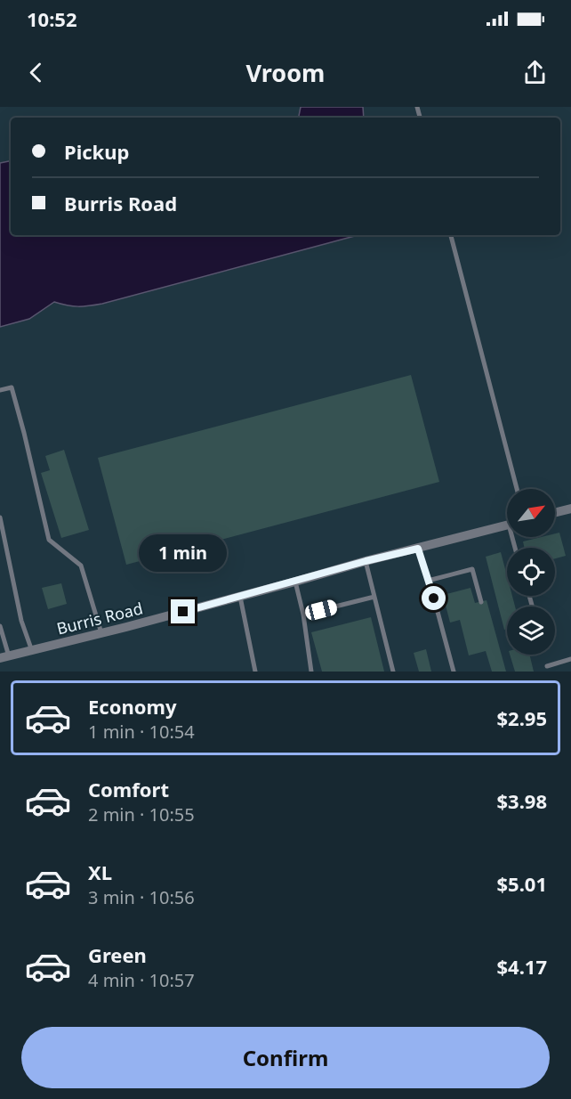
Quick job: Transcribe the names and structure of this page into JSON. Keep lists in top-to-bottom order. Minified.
{"streets":{"street":["Burris Road"]},"north":"top right","page":{"status":"10:52","header":"Vroom","banner":["Pickup","Burris Road"],"bubble":"1 min","list":[{"name":"Economy","note":"1 min · 10:54","value":"$2.95"},{"name":"Comfort","note":"2 min · 10:55","value":"$3.98"},{"name":"XL","note":"3 min · 10:56","value":"$5.01"},{"name":"Green","note":"4 min · 10:57","value":"$4.17"}],"buttons":"Confirm"}}
